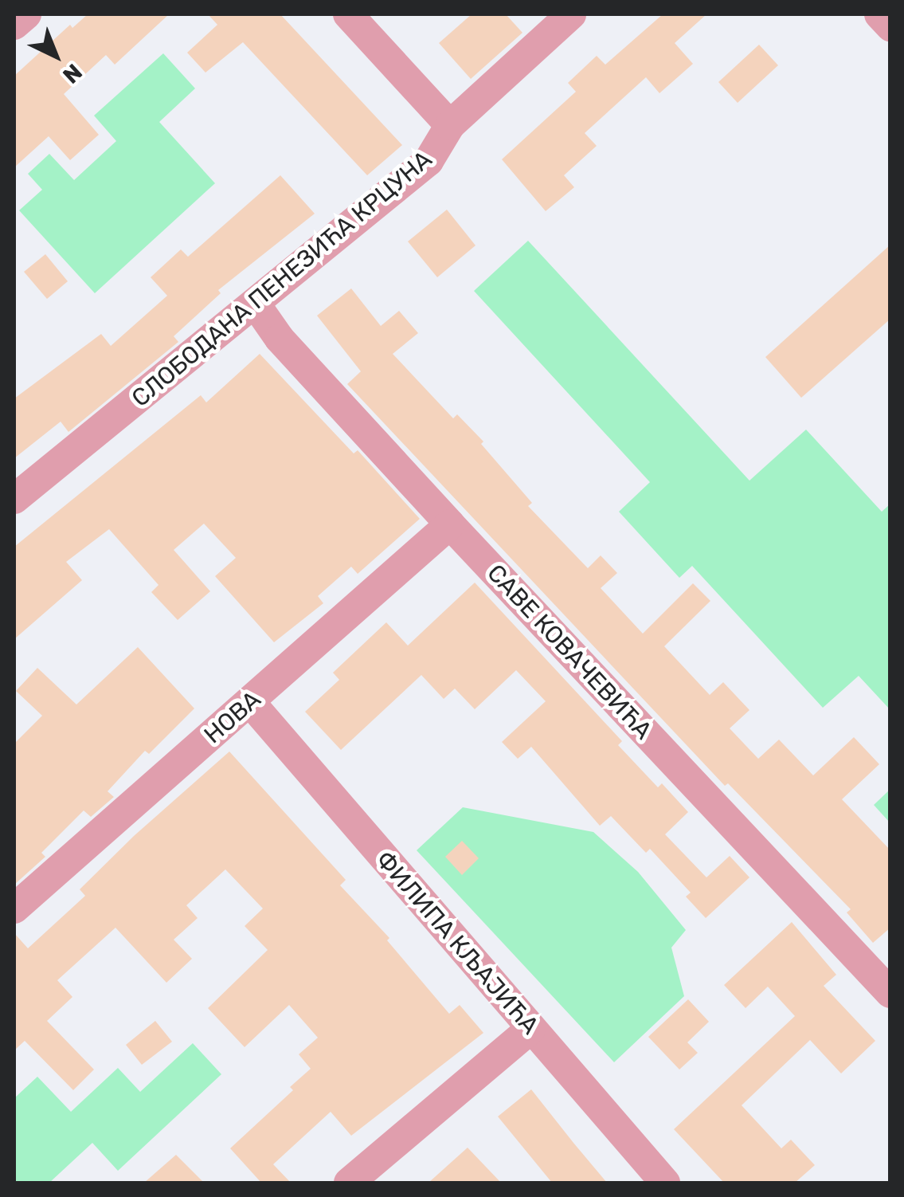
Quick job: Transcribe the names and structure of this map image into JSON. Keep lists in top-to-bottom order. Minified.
{"streets":{"street":["СЛОБОДАНА ПЕНЕЗИЋА КРЦУНА","САВЕ КОВАЧЕВИЋА","НОВА","ФИЛИПА КЉАЈИЋА"]},"crossings":[["СЛОБОДАНА ПЕНЕЗИЋА КРЦУНА","САВЕ КОВАЧЕВИЋА"],["САВЕ КОВАЧЕВИЋА","НОВА"],["НОВА","ФИЛИПА КЉАЈИЋА"]],"north":"bottom right"}
